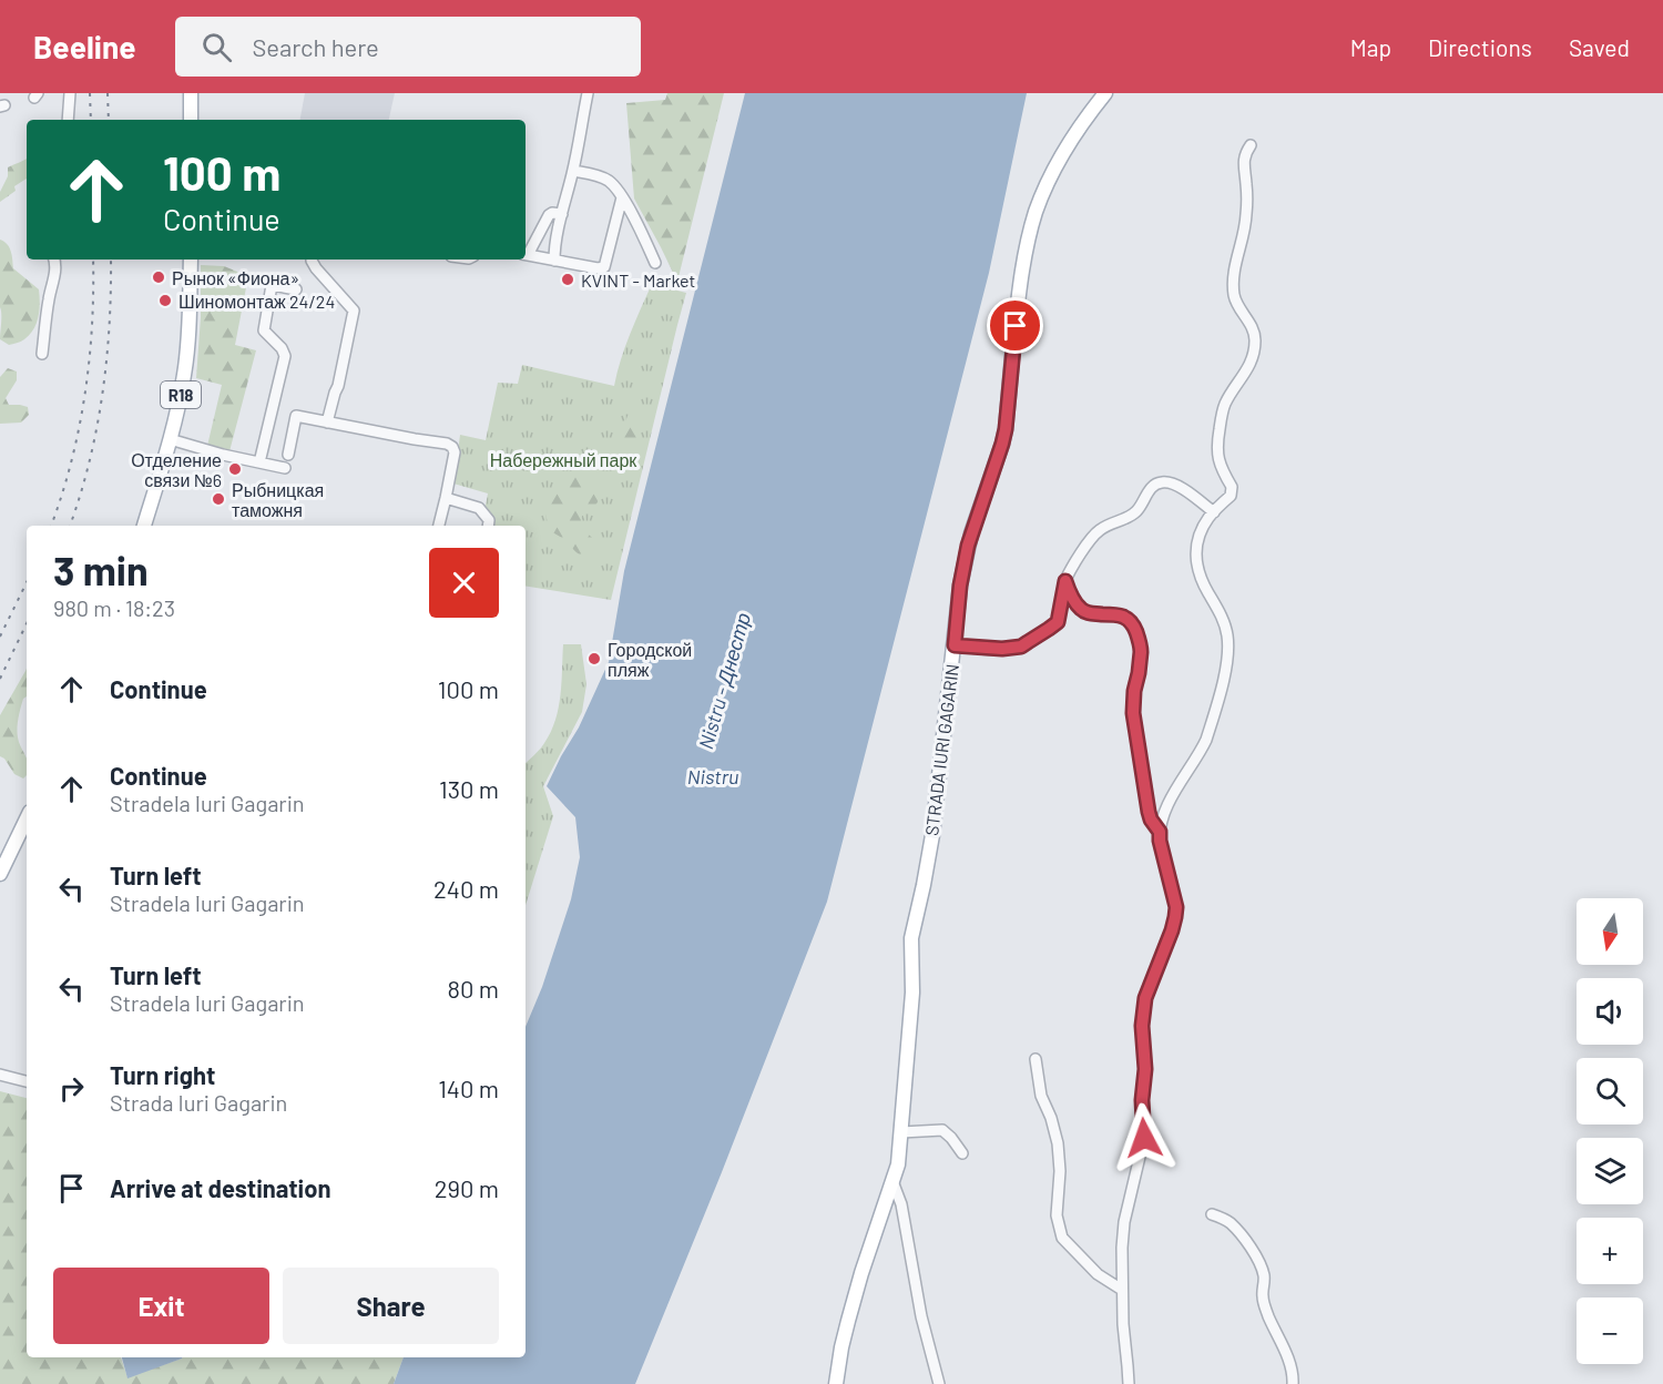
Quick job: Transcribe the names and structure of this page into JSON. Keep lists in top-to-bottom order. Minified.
{"streets":{"main road":["R18","STRADA IURI GAGARIN"]},"water":["Nistru - Днестр","Nistru"],"parks":["Набережный парк"],"places":["Рынок «Фиона»","KVINT - Market","Шиномонтаж 24/24","Отделение связи №6","Рыбницкая таможня","Городской пляж"],"north":"bottom","page":{"header":"Beeline","search":"Search here","nav":["Map","Directions","Saved"],"turn":["100 m","Continue"],"heading":["3 min","980 m · 18:23"],"list":[{"name":"Continue","value":"100 m"},{"name":"Continue","note":"Stradela Iuri Gagarin","value":"130 m"},{"name":"Turn left","note":"Stradela Iuri Gagarin","value":"240 m"},{"name":"Turn left","note":"Stradela Iuri Gagarin","value":"80 m"},{"name":"Turn right","note":"Strada Iuri Gagarin","value":"140 m"},{"name":"Arrive at destination","value":"290 m"}],"map_buttons":["+","−"],"buttons":["Exit","Share"]}}
